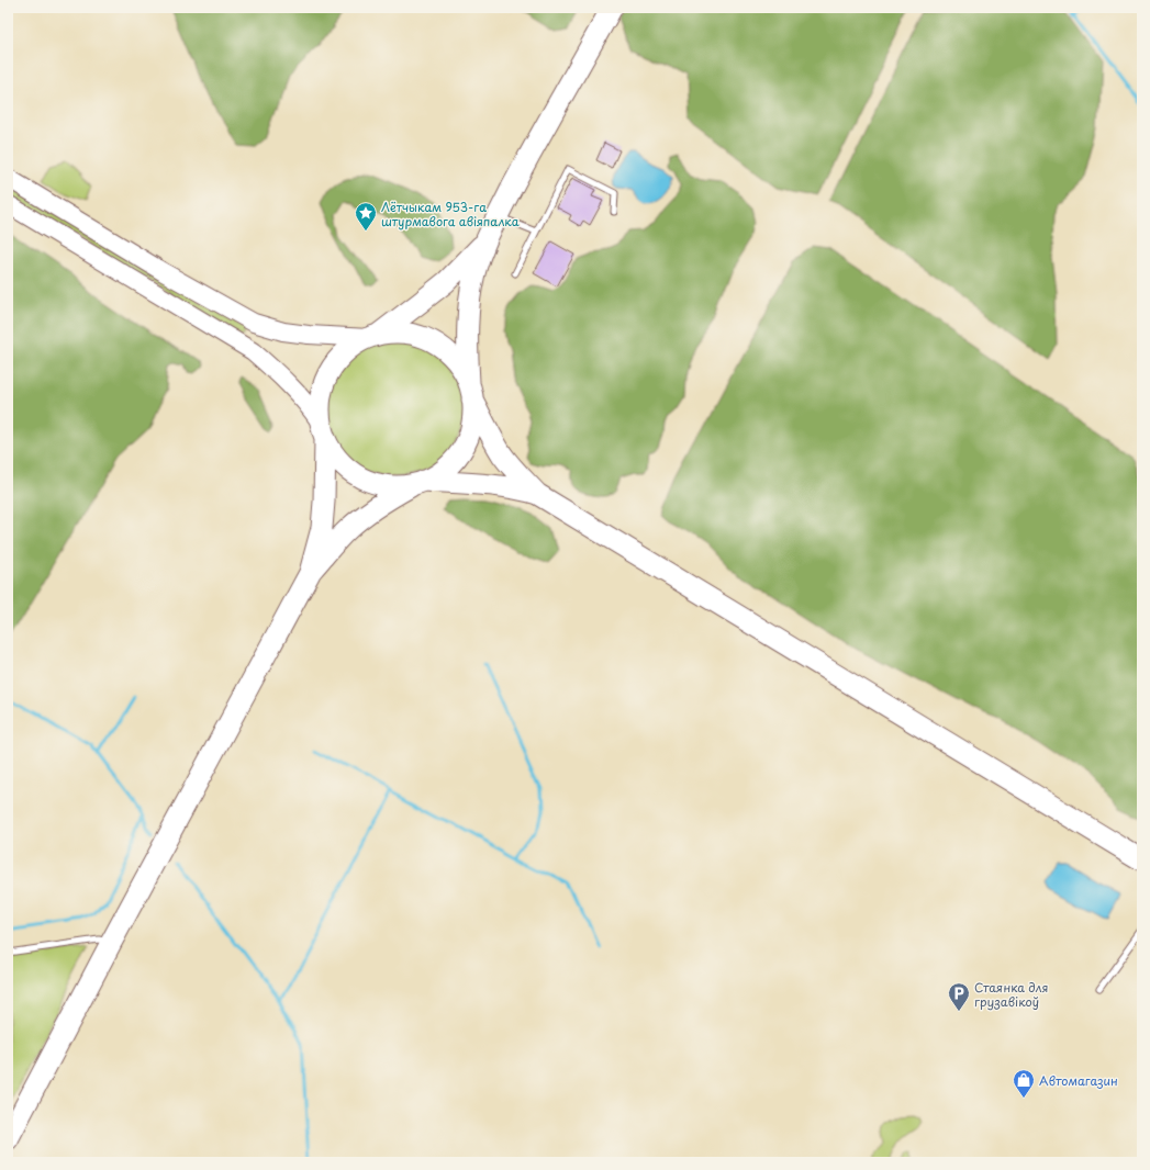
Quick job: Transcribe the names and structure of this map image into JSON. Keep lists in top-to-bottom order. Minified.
{"places":{"place":["Лётчыкам 953-га штурмавога авіяпалка"],"parking":["Стаянка для грузавікоў"],"shop":["Автомагазин"]}}
